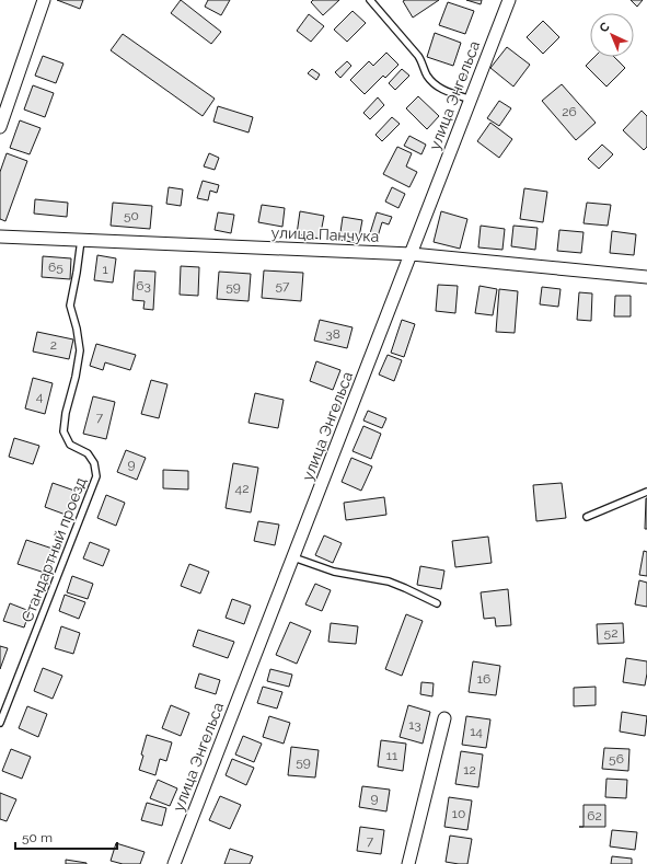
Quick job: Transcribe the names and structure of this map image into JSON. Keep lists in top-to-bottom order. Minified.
{"streets":{"street":["улица Энгельса","улица Панчука"],"lane":["Стандартный проезд"]},"crossings":[["улица Энгельса","улица Панчука"],["улица Панчука","Стандартный проезд"]],"house_numbers":["26","50","65","1","63","57","59","38","2","4","7","9","42","52","16","13","14","11","56","59","12","9","10","62","7"],"scale_bar":"50 m","north":"top left"}
